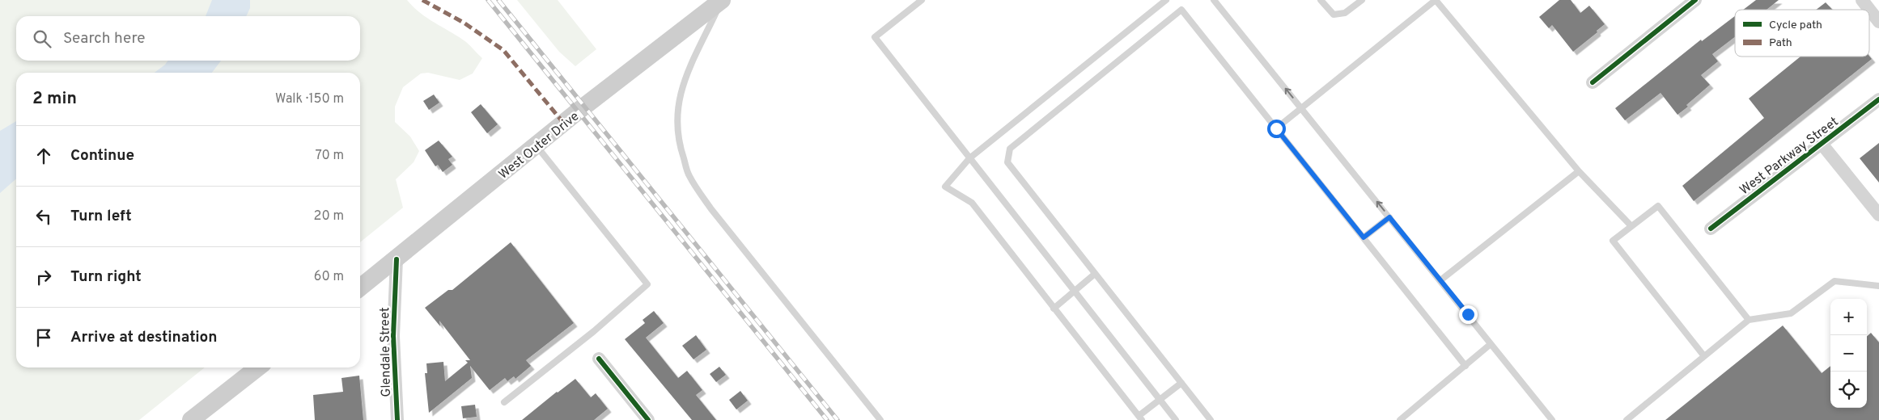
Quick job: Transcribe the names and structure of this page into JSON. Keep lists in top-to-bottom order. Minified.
{"streets":{"main road":["West Outer Drive"],"street":["West Parkway Street","Glendale Street"]},"crossings":[["West Outer Drive","Glendale Street"]],"legend":["Cycle path","Path"],"page":{"search":"Search here","heading":["2 min","Walk · 150 m"],"list":[["Continue","70 m"],["Turn left","20 m"],["Turn right","60 m"],"Arrive at destination"],"map_buttons":["+","−"]}}
